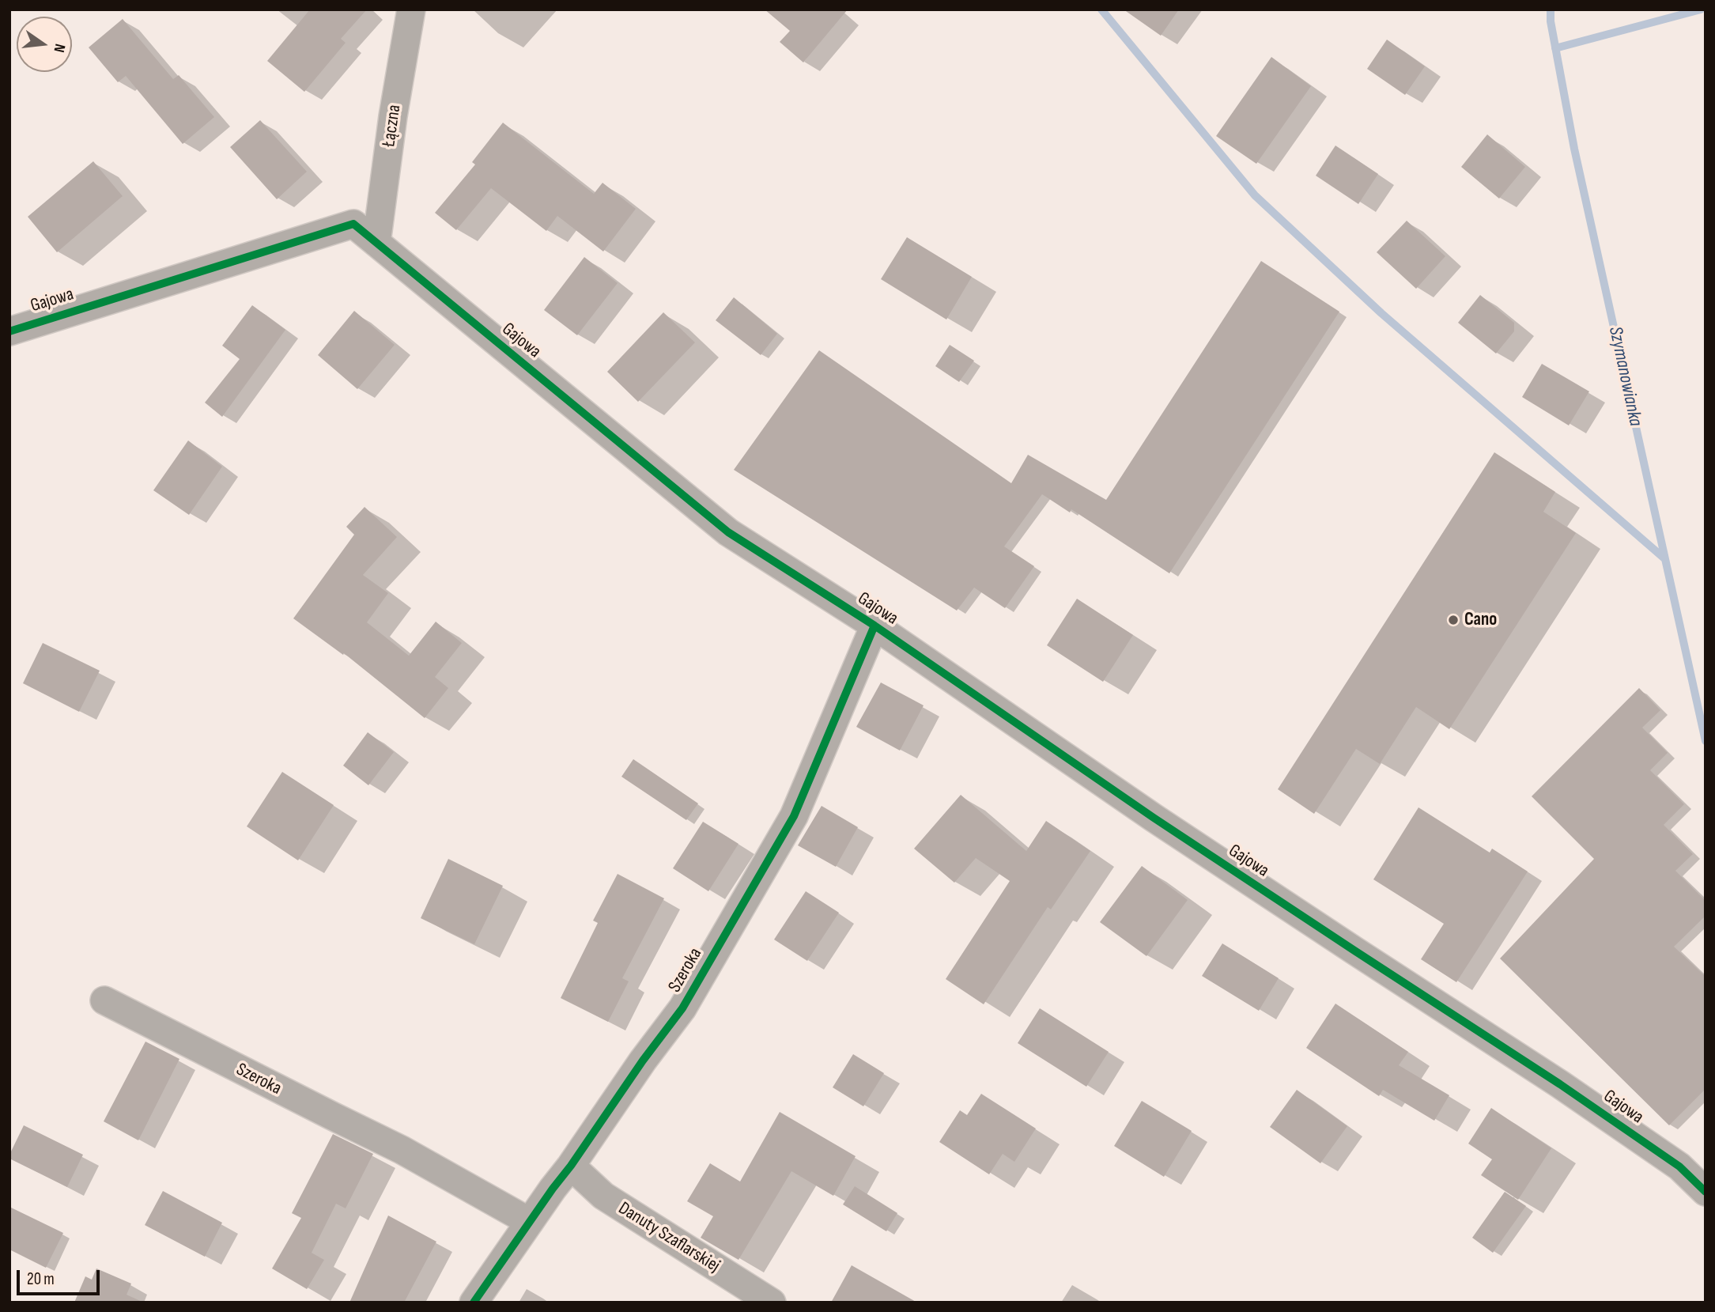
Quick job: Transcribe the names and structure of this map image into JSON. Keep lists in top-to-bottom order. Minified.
{"streets":{"street":["Łączna","Gajowa","Szeroka","Danuty Szaflarskiej"]},"crossings":[["Łączna","Gajowa"],["Gajowa","Szeroka"],["Szeroka","Danuty Szaflarskiej"]],"water":["Szymanowianka"],"places":["Cano"],"scale_bar":"20 m","north":"right"}
